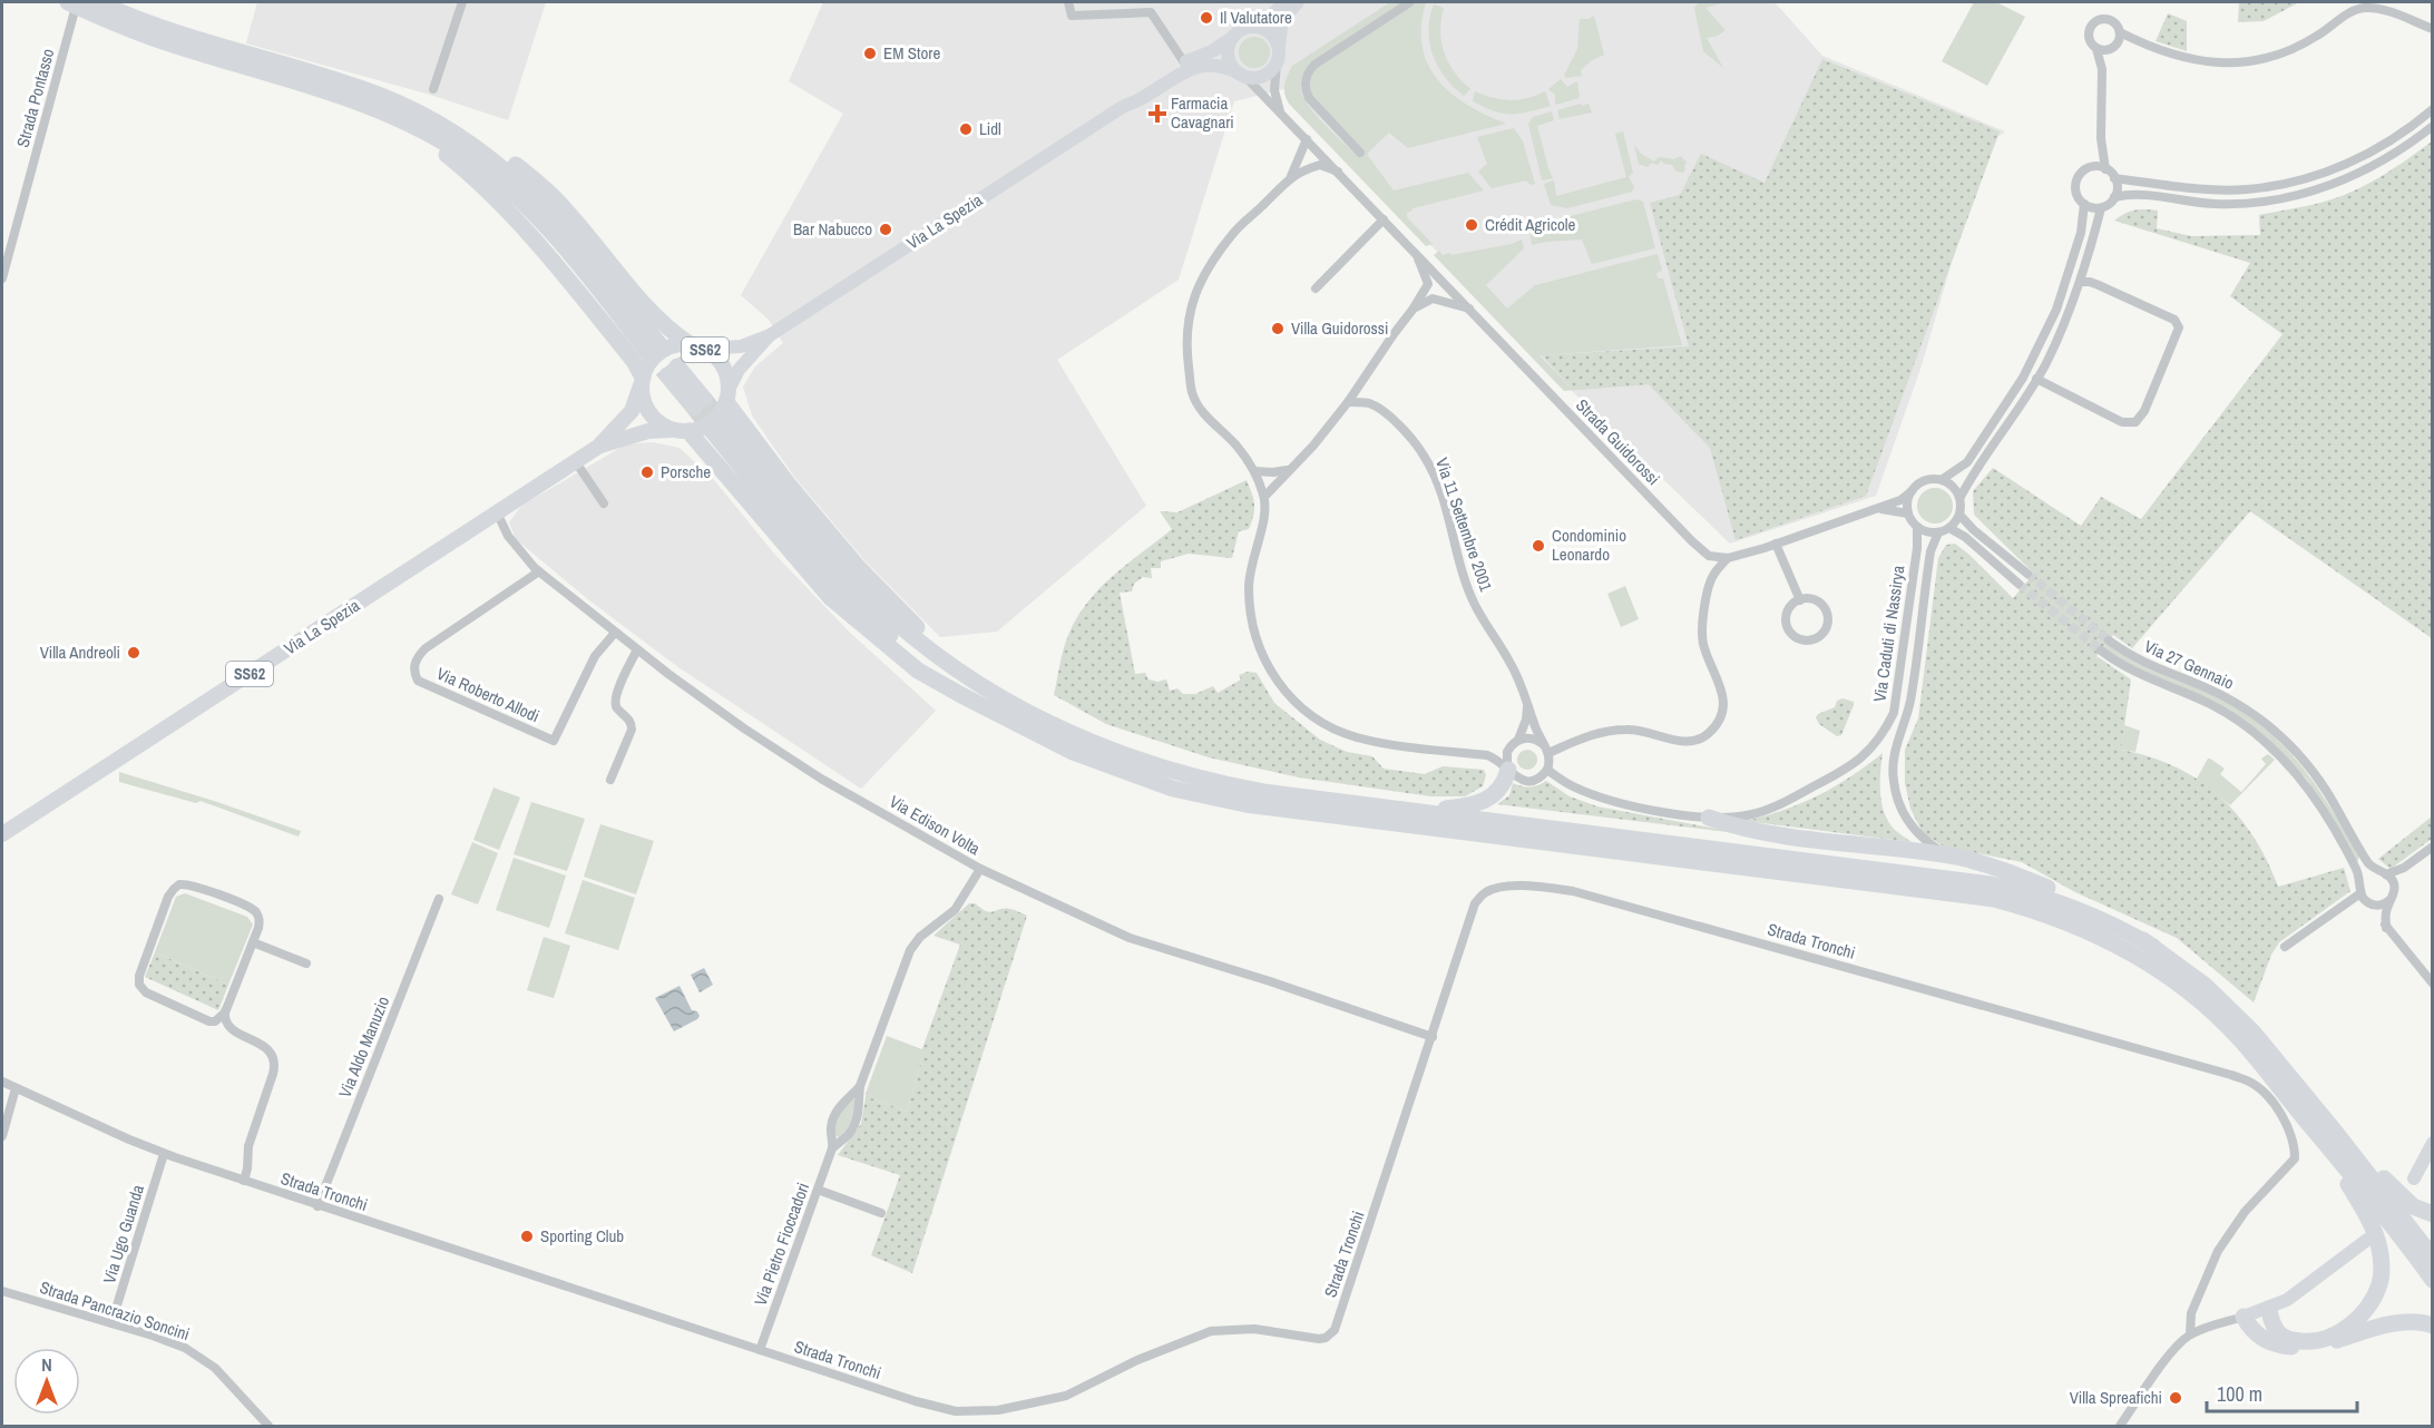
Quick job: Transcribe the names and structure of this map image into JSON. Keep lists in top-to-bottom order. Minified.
{"streets":{"main road":["Via La Spezia","SS62"],"street":["Strada Pontasso","Strada Guidorossi","Via 11 Settembre 2001","Via Caduti di Nassirya","Via 27 Gennaio","Via Roberto Allodi","Via Edison Volta","Strada Tronchi","Via Aldo Manuzio","Via Ugo Guanda","Via Pietro Fioccadori","Strada Pancrazio Soncini"]},"crossings":[["Via La Spezia","SS62"],["Via La Spezia","Strada Guidorossi"],["Via La Spezia","Via Edison Volta"],["Via 11 Settembre 2001","Via Caduti di Nassirya"],["Via Roberto Allodi","Via Edison Volta"],["Via Edison Volta","Strada Tronchi"],["Via Edison Volta","Via Pietro Fioccadori"],["Strada Tronchi","Via Aldo Manuzio"],["Strada Tronchi","Via Ugo Guanda"],["Strada Tronchi","Via Pietro Fioccadori"],["Via Ugo Guanda","Strada Pancrazio Soncini"]],"places":{"other":["Il Valutatore","EM Store","Lidl","Crédit Agricole","Bar Nabucco","Villa Guidorossi","Porsche","Condominio Leonardo","Villa Andreoli","Sporting Club","Villa Spreafichi"],"health":["Farmacia Cavagnari"]},"scale_bar":"100 m","north":"top"}
